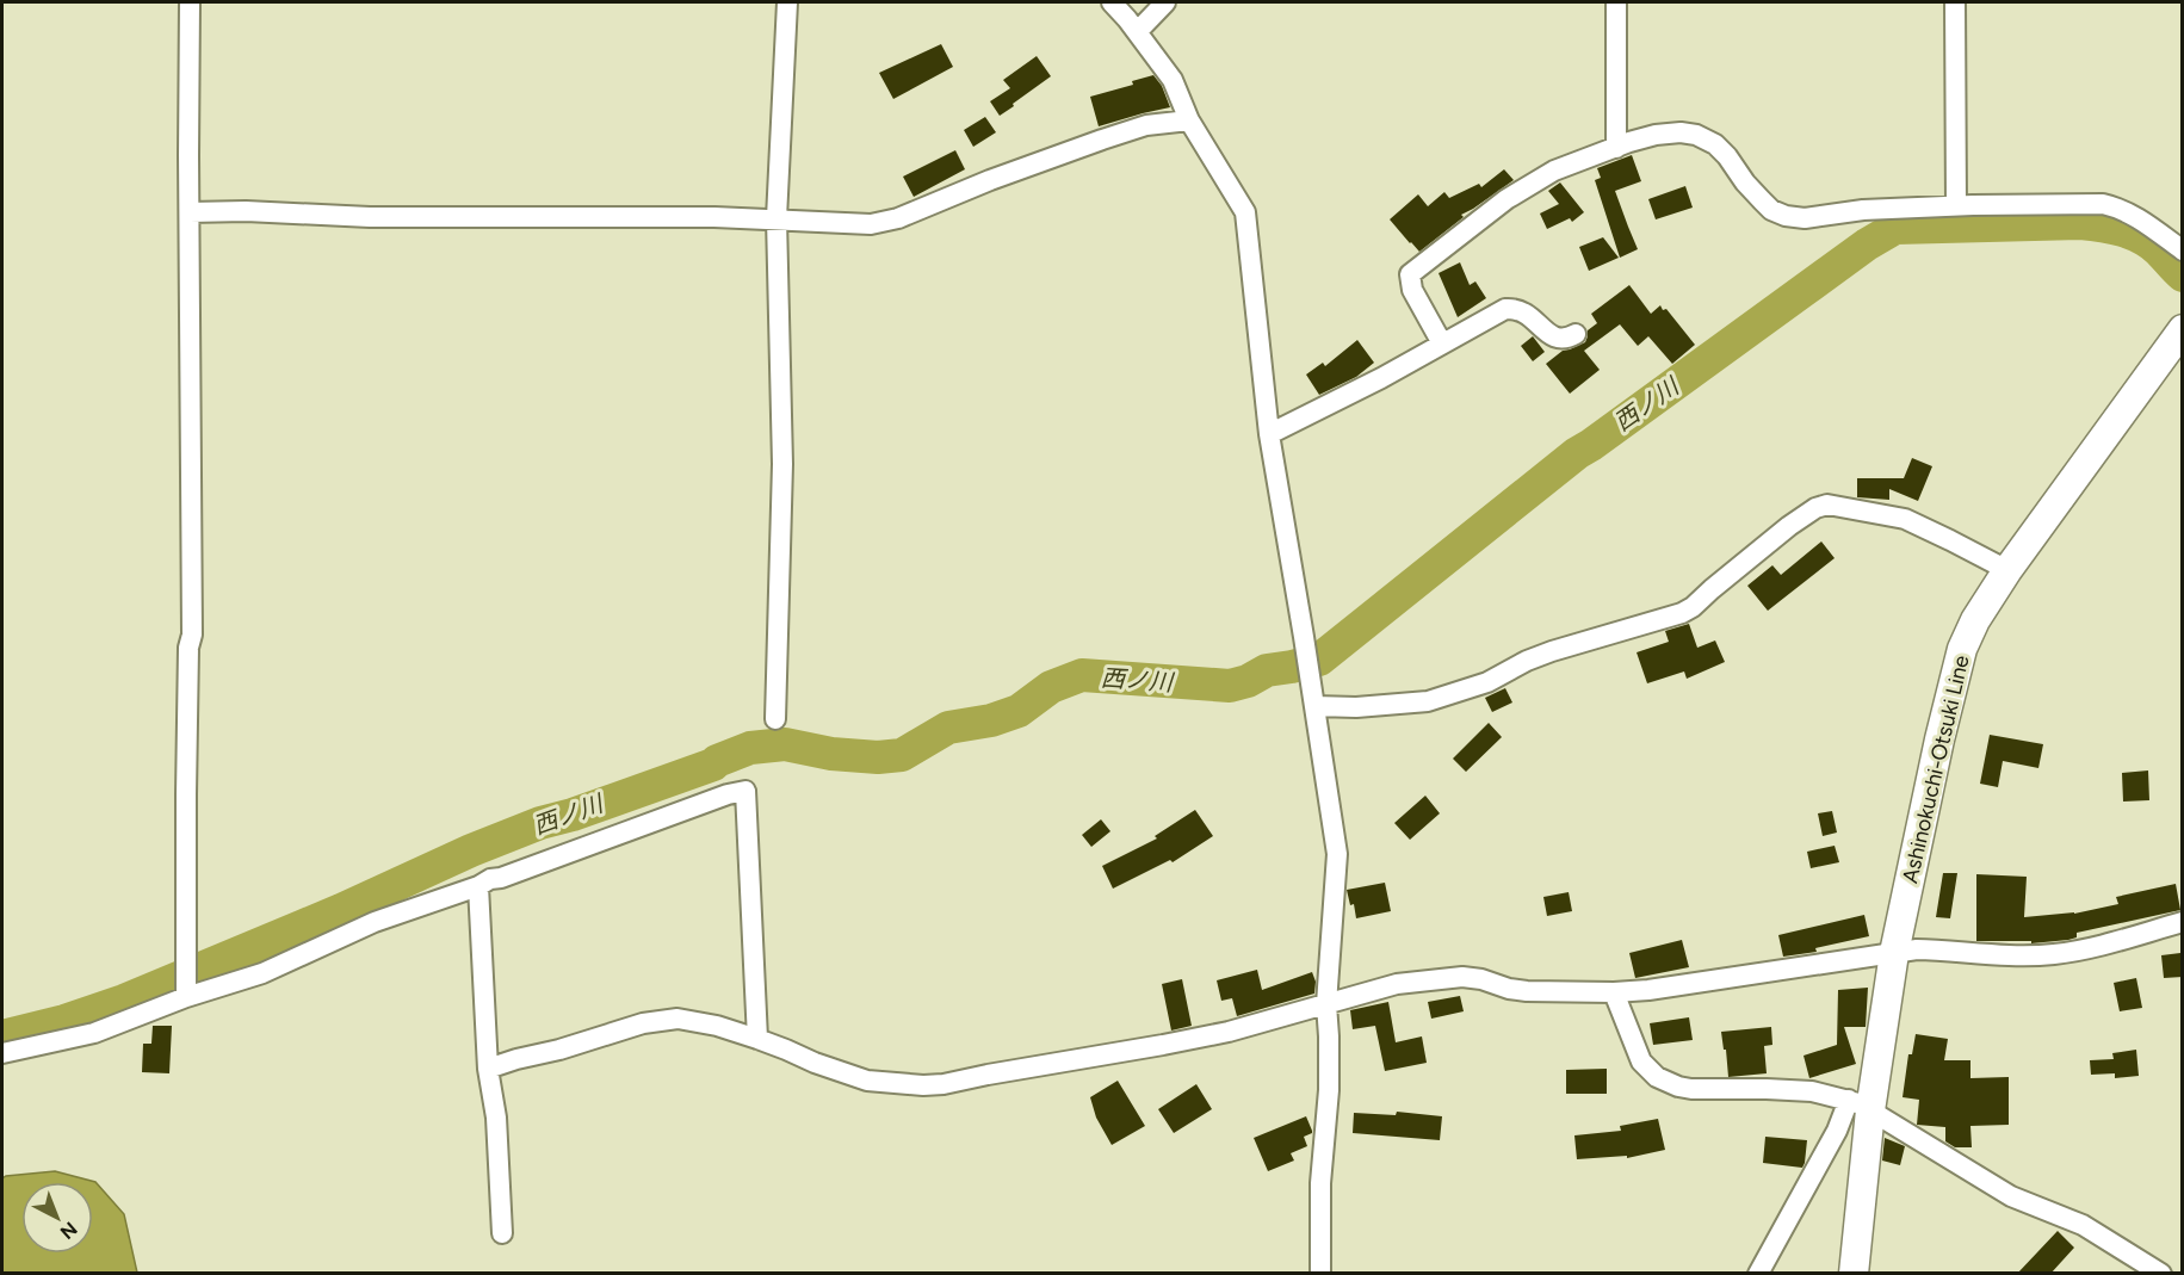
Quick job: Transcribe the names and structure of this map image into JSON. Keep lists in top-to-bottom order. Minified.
{"streets":{"main road":["Ashinokuchi-Otsuki Line"]},"water":["西ノ川"],"north":"bottom right"}
